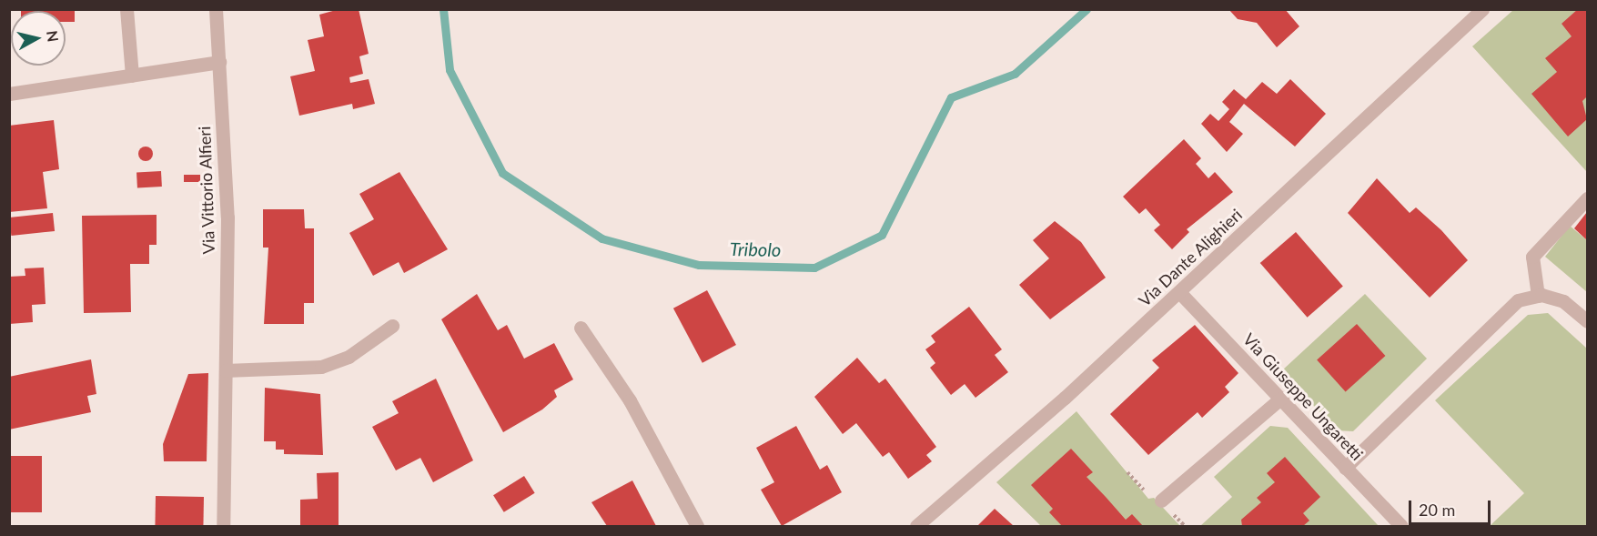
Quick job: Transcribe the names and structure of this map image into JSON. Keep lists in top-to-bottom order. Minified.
{"streets":{"street":["Via Vittorio Alfieri","Via Dante Alighieri","Via Giuseppe Ungaretti"]},"crossings":[["Via Dante Alighieri","Via Giuseppe Ungaretti"]],"water":["Tribolo"],"scale_bar":"20 m","north":"right"}
